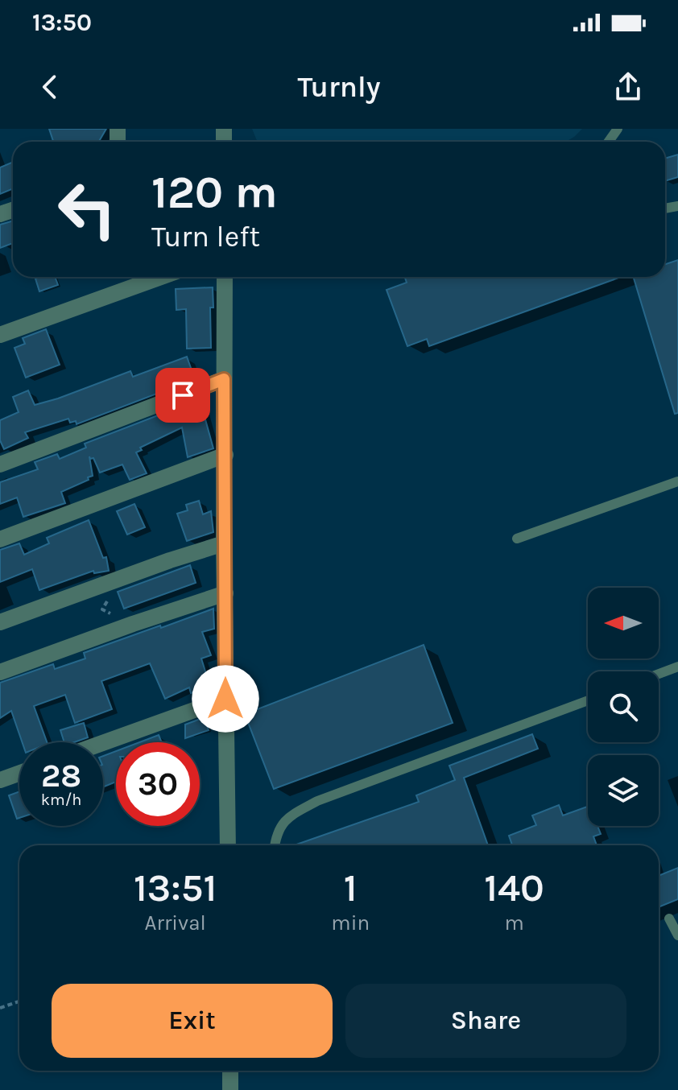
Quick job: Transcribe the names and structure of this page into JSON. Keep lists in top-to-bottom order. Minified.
{"north":"left","page":{"status":"13:50","header":"Turnly","turn":["120 m","Turn left"],"speed":"28 km/h","limit":"30","eta":["13:51","Arrival","1","min","140","m"],"buttons":["Exit","Share"]}}
